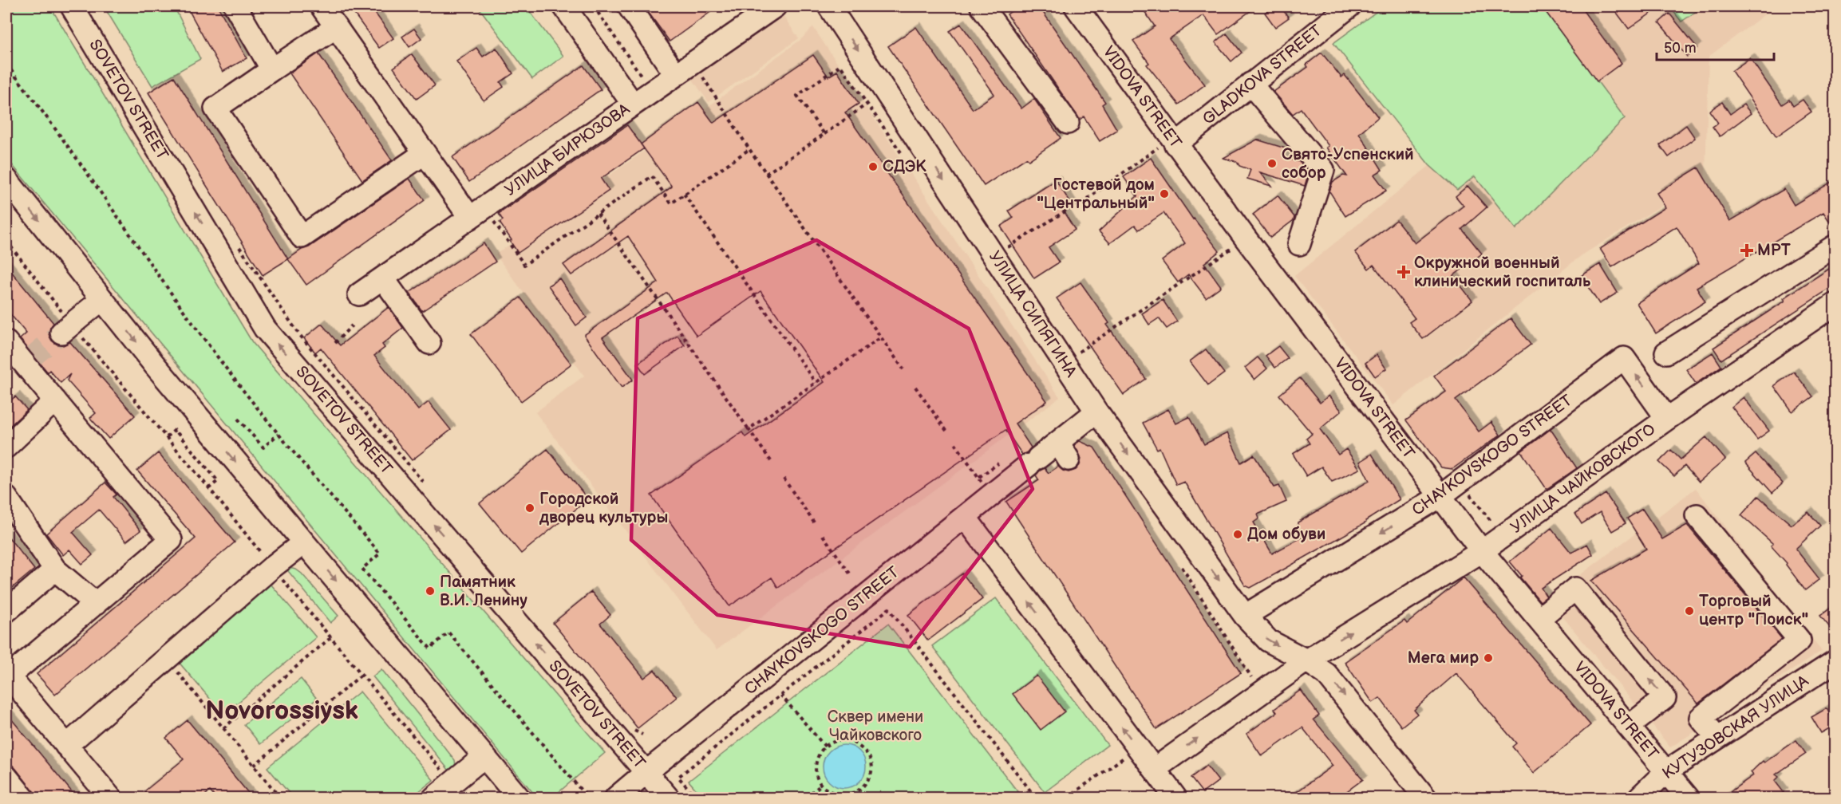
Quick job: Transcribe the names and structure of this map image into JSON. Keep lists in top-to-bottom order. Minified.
{"streets":{"street":["GLADKOVA STREET","VIDOVA STREET","SOVETOV STREET","УЛИЦА БИРЮЗОВА","УЛИЦА СИПЯГИНА","CHAYKOVSKOGO STREET","УЛИЦА ЧАЙКОВСКОГО","КУТУЗОВСКАЯ УЛИЦА"]},"crossings":[["GLADKOVA STREET","VIDOVA STREET"],["VIDOVA STREET","CHAYKOVSKOGO STREET"],["VIDOVA STREET","УЛИЦА ЧАЙКОВСКОГО"],["VIDOVA STREET","КУТУЗОВСКАЯ УЛИЦА"],["SOVETOV STREET","CHAYKOVSKOGO STREET"],["УЛИЦА СИПЯГИНА","CHAYKOVSKOGO STREET"],["CHAYKOVSKOGO STREET","УЛИЦА ЧАЙКОВСКОГО"]],"districts":["Novorossiysk"],"parks":["Сквер имени Чайковского"],"places":{"other":["Свято-Успенский собор","СДЭК","Гостевой дом \"Центральный\"","Городской дворец культуры","Дом обуви","Памятник В.И. Ленину","Торговый центр \"Поиск\"","Мега мир"],"health":["МРТ","Окружной военный клинический госпиталь"]},"scale_bar":"50 m"}
